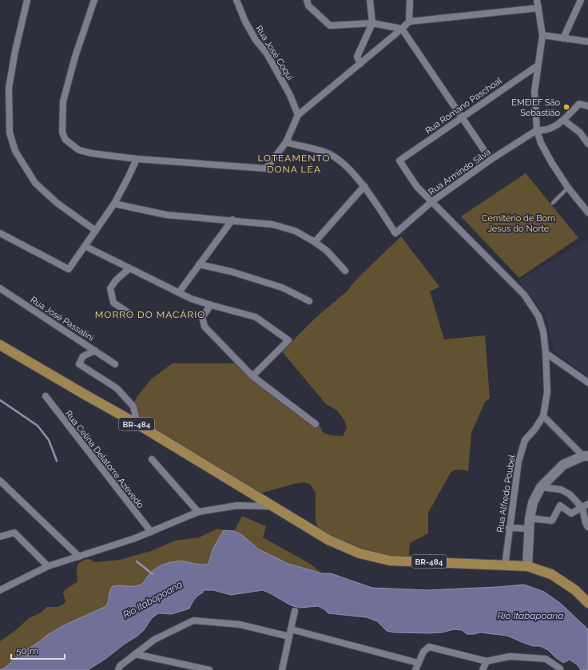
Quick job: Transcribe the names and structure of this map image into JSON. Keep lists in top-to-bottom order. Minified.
{"streets":{"main road":["BR-484"],"street":["Rua José Coqui","Rua Romano Paschoal","Rua Armindo Silva","Rua José Passalini","Rua Celina Delatorre Azevedo","Rua Alfredo Poubel"]},"crossings":[["Rua Romano Paschoal","Rua Alfredo Poubel"],["Rua Armindo Silva","Rua Alfredo Poubel"],["BR-484","Rua Alfredo Poubel"]],"districts":["LOTEAMENTO DONA LÉA","MORRO DO MACÁRIO"],"water":["Rio Itabapoana"],"parks":["Cemitério de Bom Jesus do Norte"],"places":["EMEIEF São Sebastião"],"scale_bar":"50 m"}
